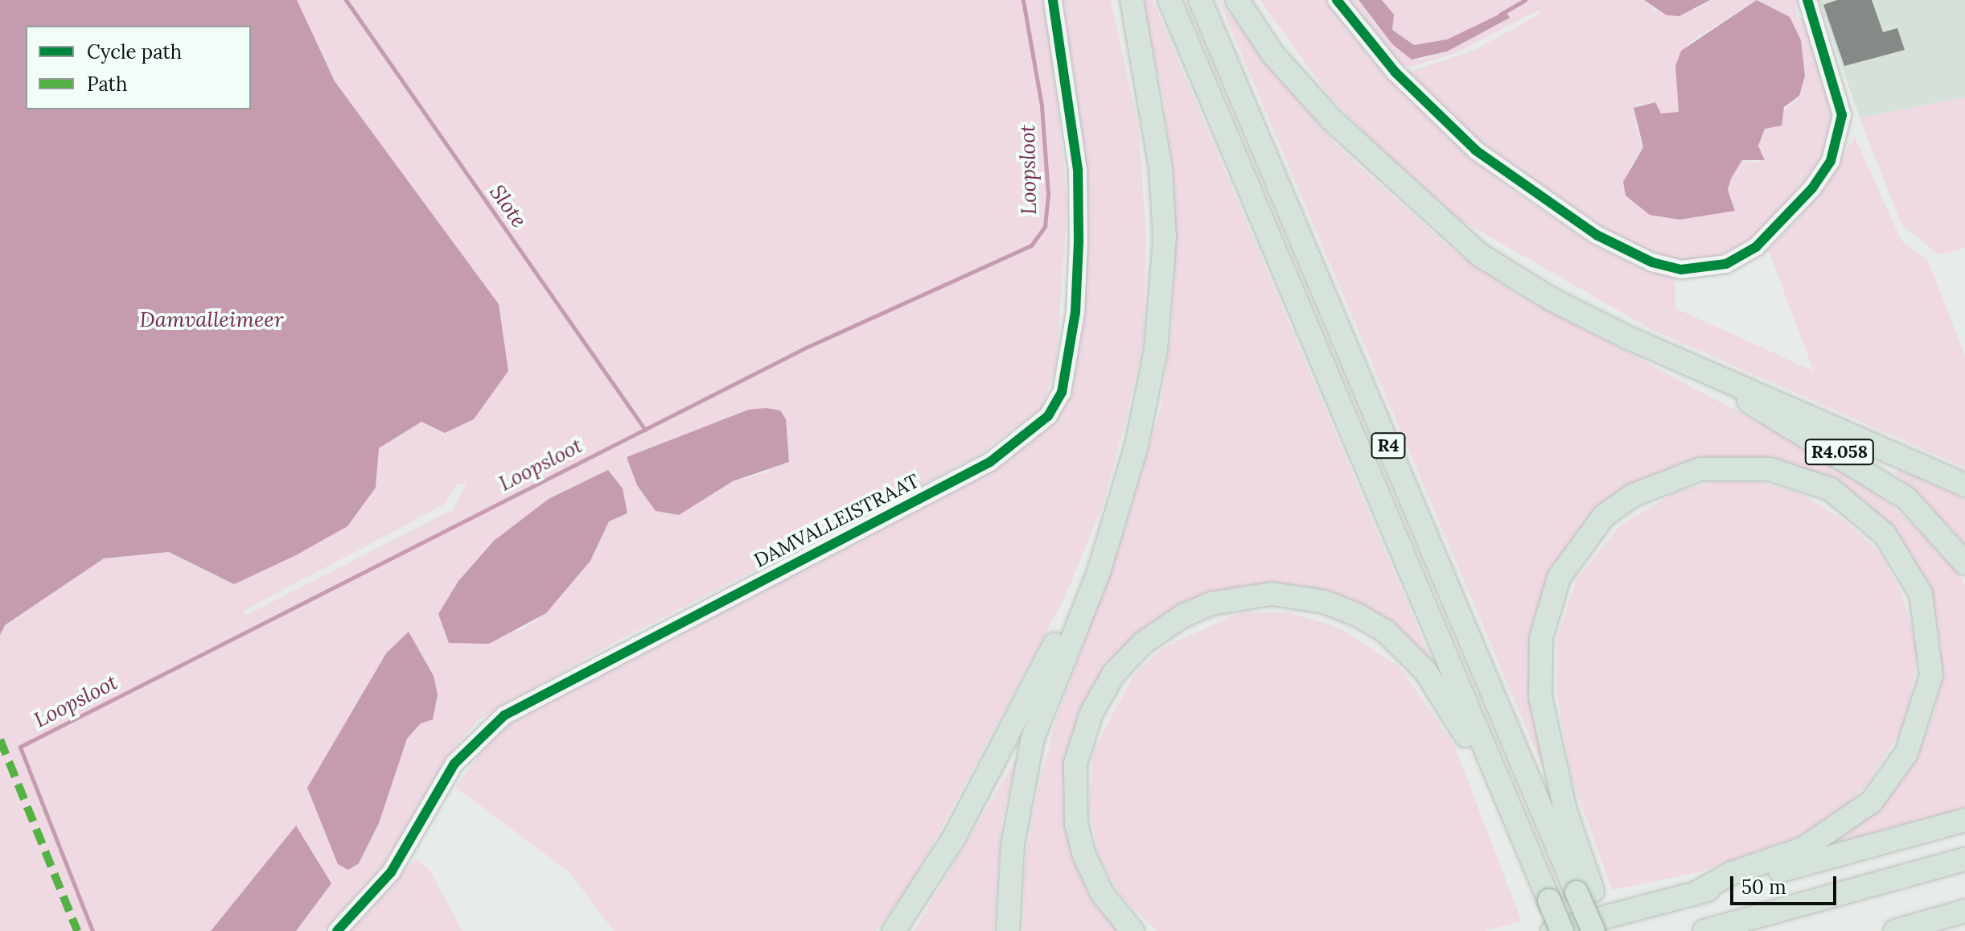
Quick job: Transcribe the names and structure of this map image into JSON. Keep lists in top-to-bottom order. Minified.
{"streets":{"highway":["R4","R4.058"],"street":["DAMVALLEISTRAAT"]},"water":["Loopsloot","Slote","Damvalleimeer"],"legend":["Cycle path","Path"],"scale_bar":"50 m"}
